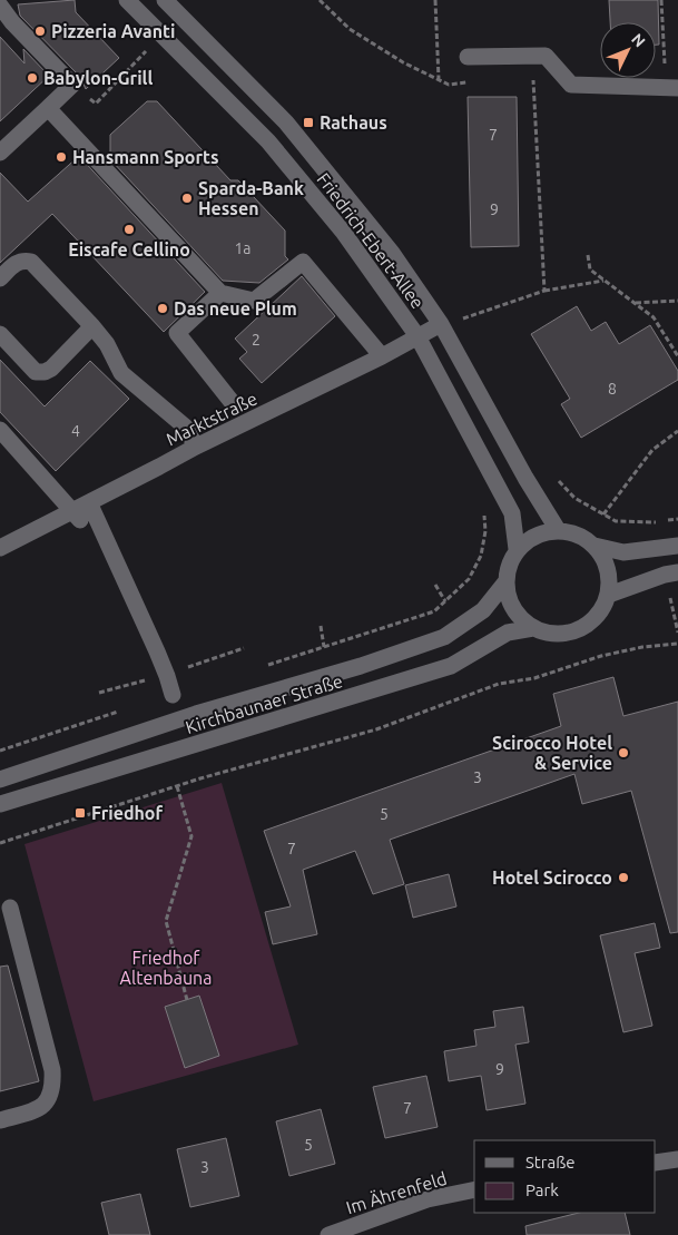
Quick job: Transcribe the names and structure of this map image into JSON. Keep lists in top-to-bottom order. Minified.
{"streets":{"street":["Friedrich-Ebert-Allee","Marktstraße","Kirchbaunaer Straße","Im Ährenfeld"]},"crossings":[["Friedrich-Ebert-Allee","Marktstraße"],["Friedrich-Ebert-Allee","Kirchbaunaer Straße"]],"parks":["Friedhof Altenbauna"],"places":{"other":["Pizzeria Avanti","Babylon-Grill","Hansmann Sports","Sparda-Bank Hessen","Eiscafe Cellino","Das neue Plum","Scirocco Hotel & Service","Hotel Scirocco"],"transit":["Rathaus","Friedhof"]},"house_numbers":["7","9","1a","2","8","4","3","5","7","9","7","5","3"],"legend":["Straße","Park"],"north":"top right"}
